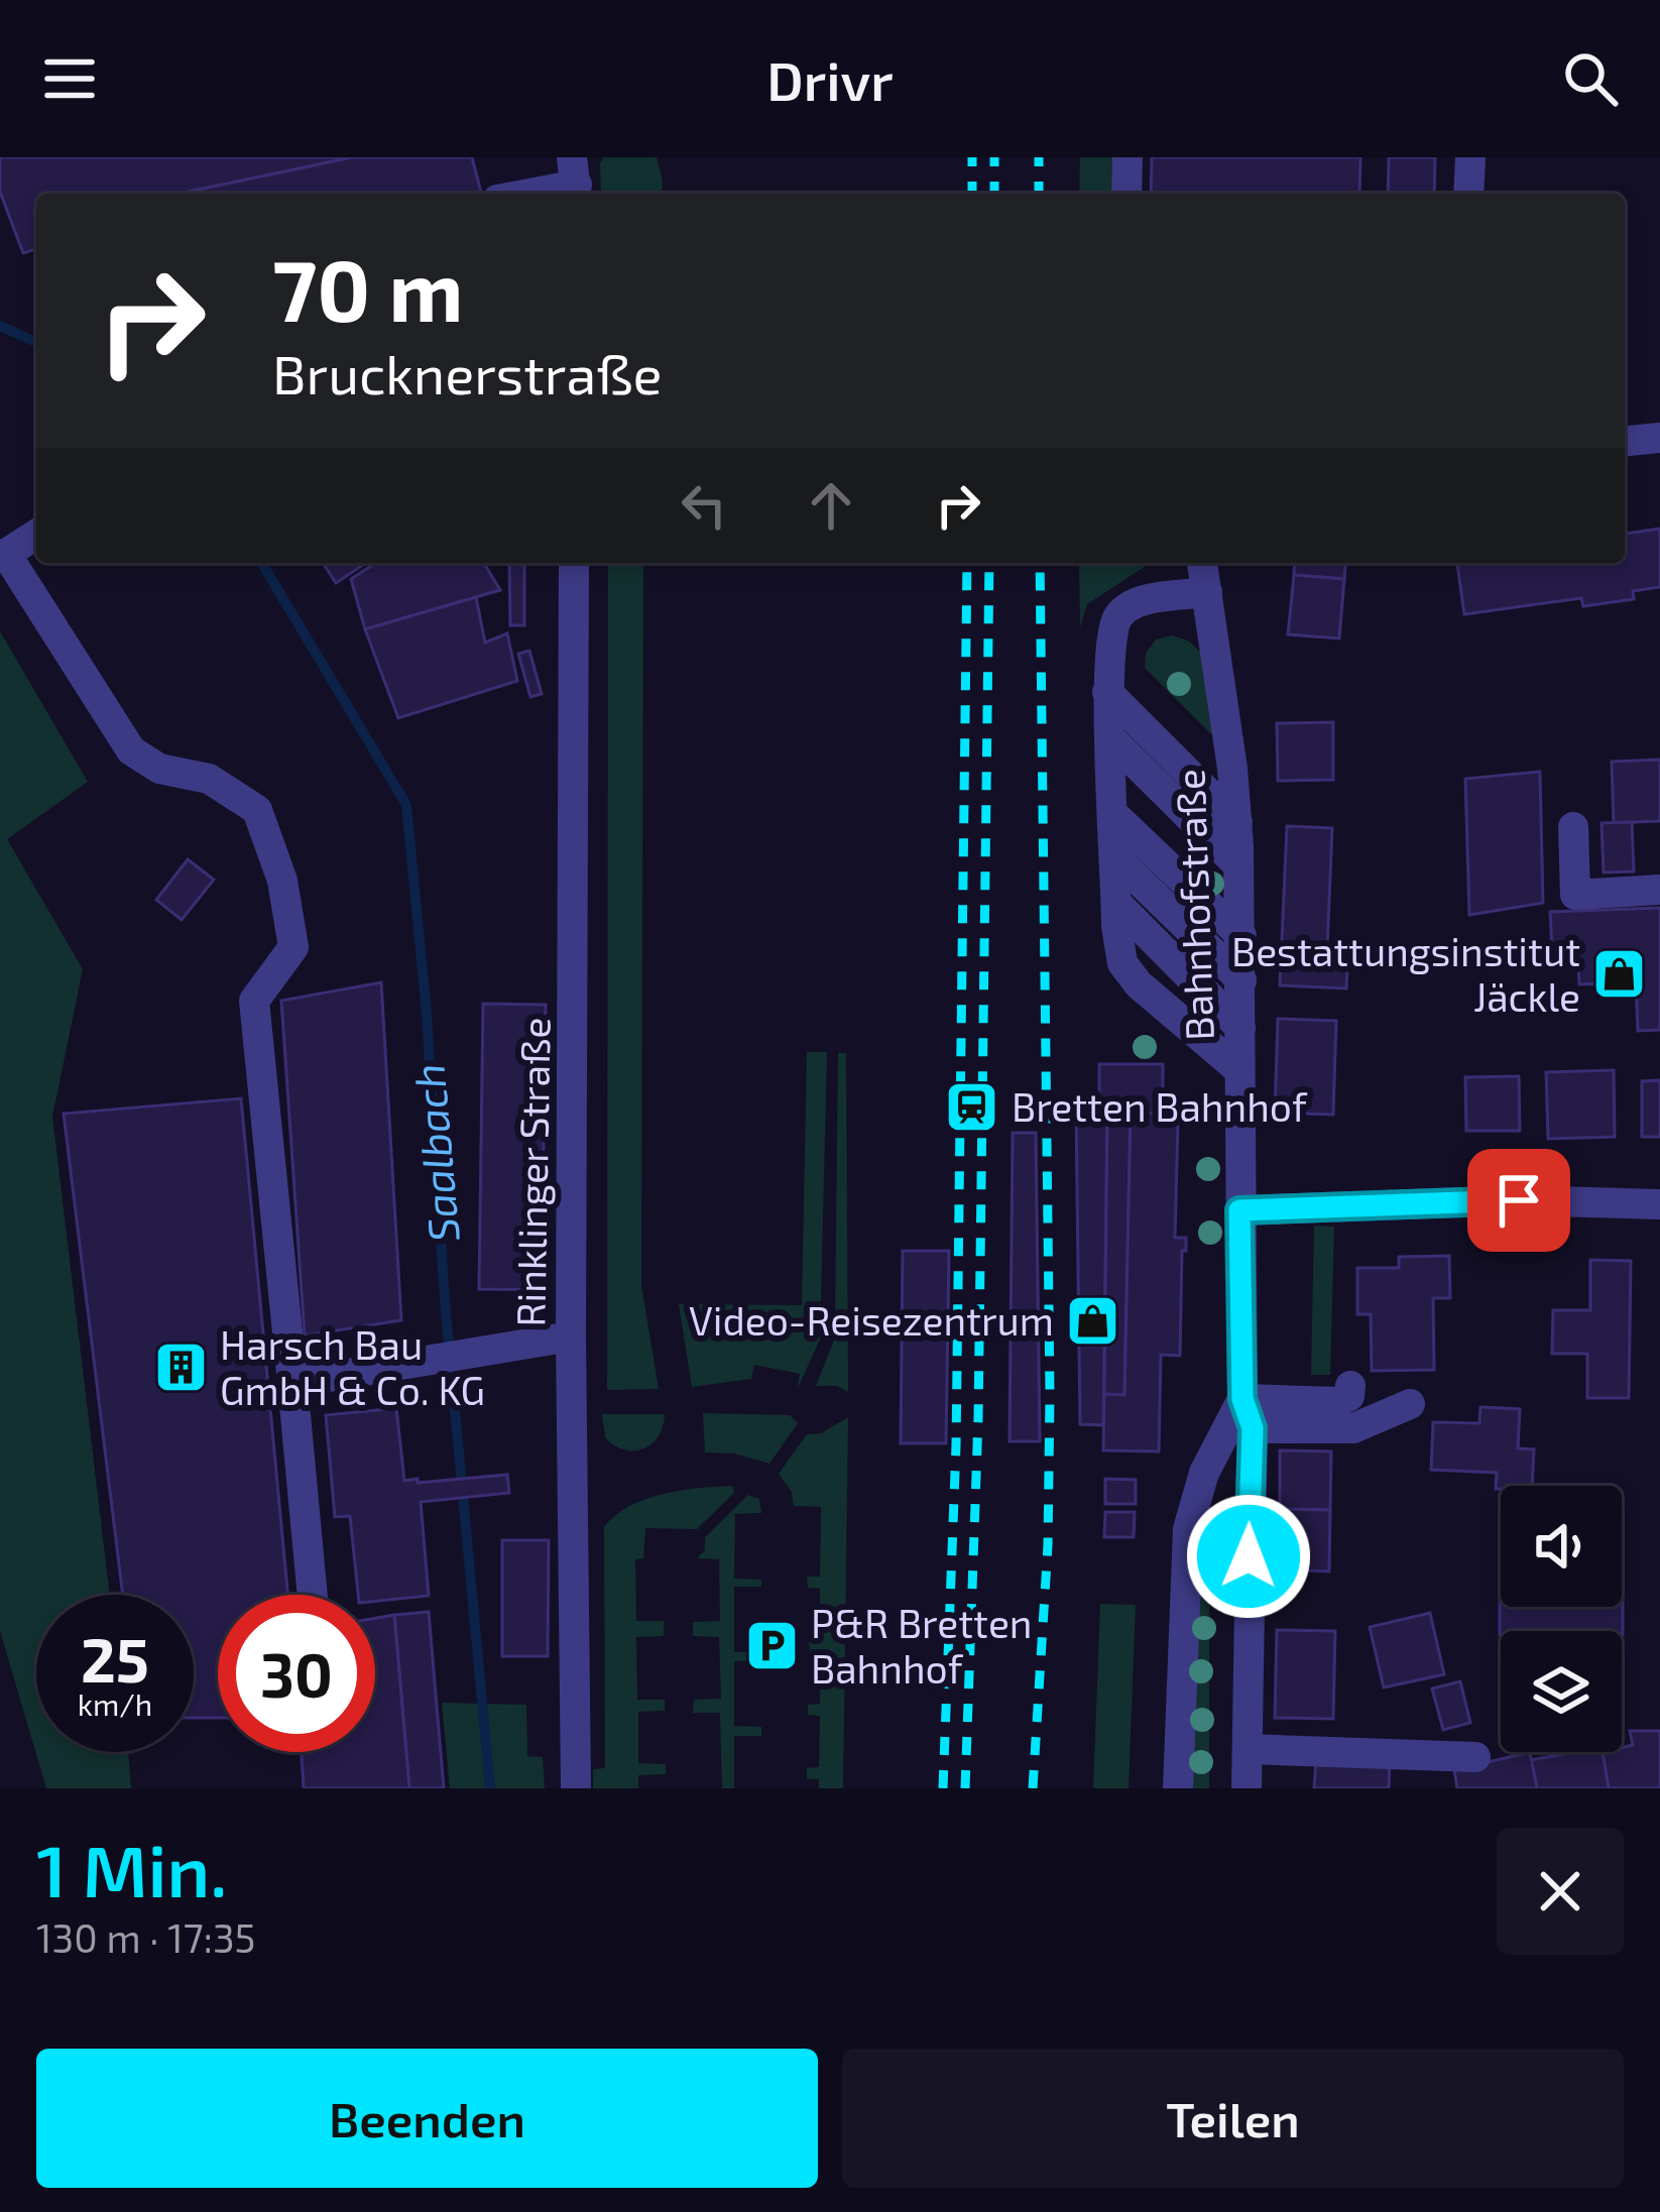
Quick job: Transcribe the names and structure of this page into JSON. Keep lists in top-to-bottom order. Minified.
{"streets":{"street":["Bahnhofstraße","Rinklinger Straße"]},"water":["Saalbach"],"places":{"shop":["Bestattungsinstitut Jäckle","Video-Reisezentrum"],"station":["Bretten Bahnhof"],"building":["Harsch Bau GmbH & Co. KG"],"parking":["P&R Bretten Bahnhof"]},"page":{"header":"Drivr","turn":["70 m","Brucknerstraße"],"speed":"25 km/h","limit":"30","heading":["1 Min.","130 m · 17:35"],"buttons":["Beenden","Teilen"]}}
